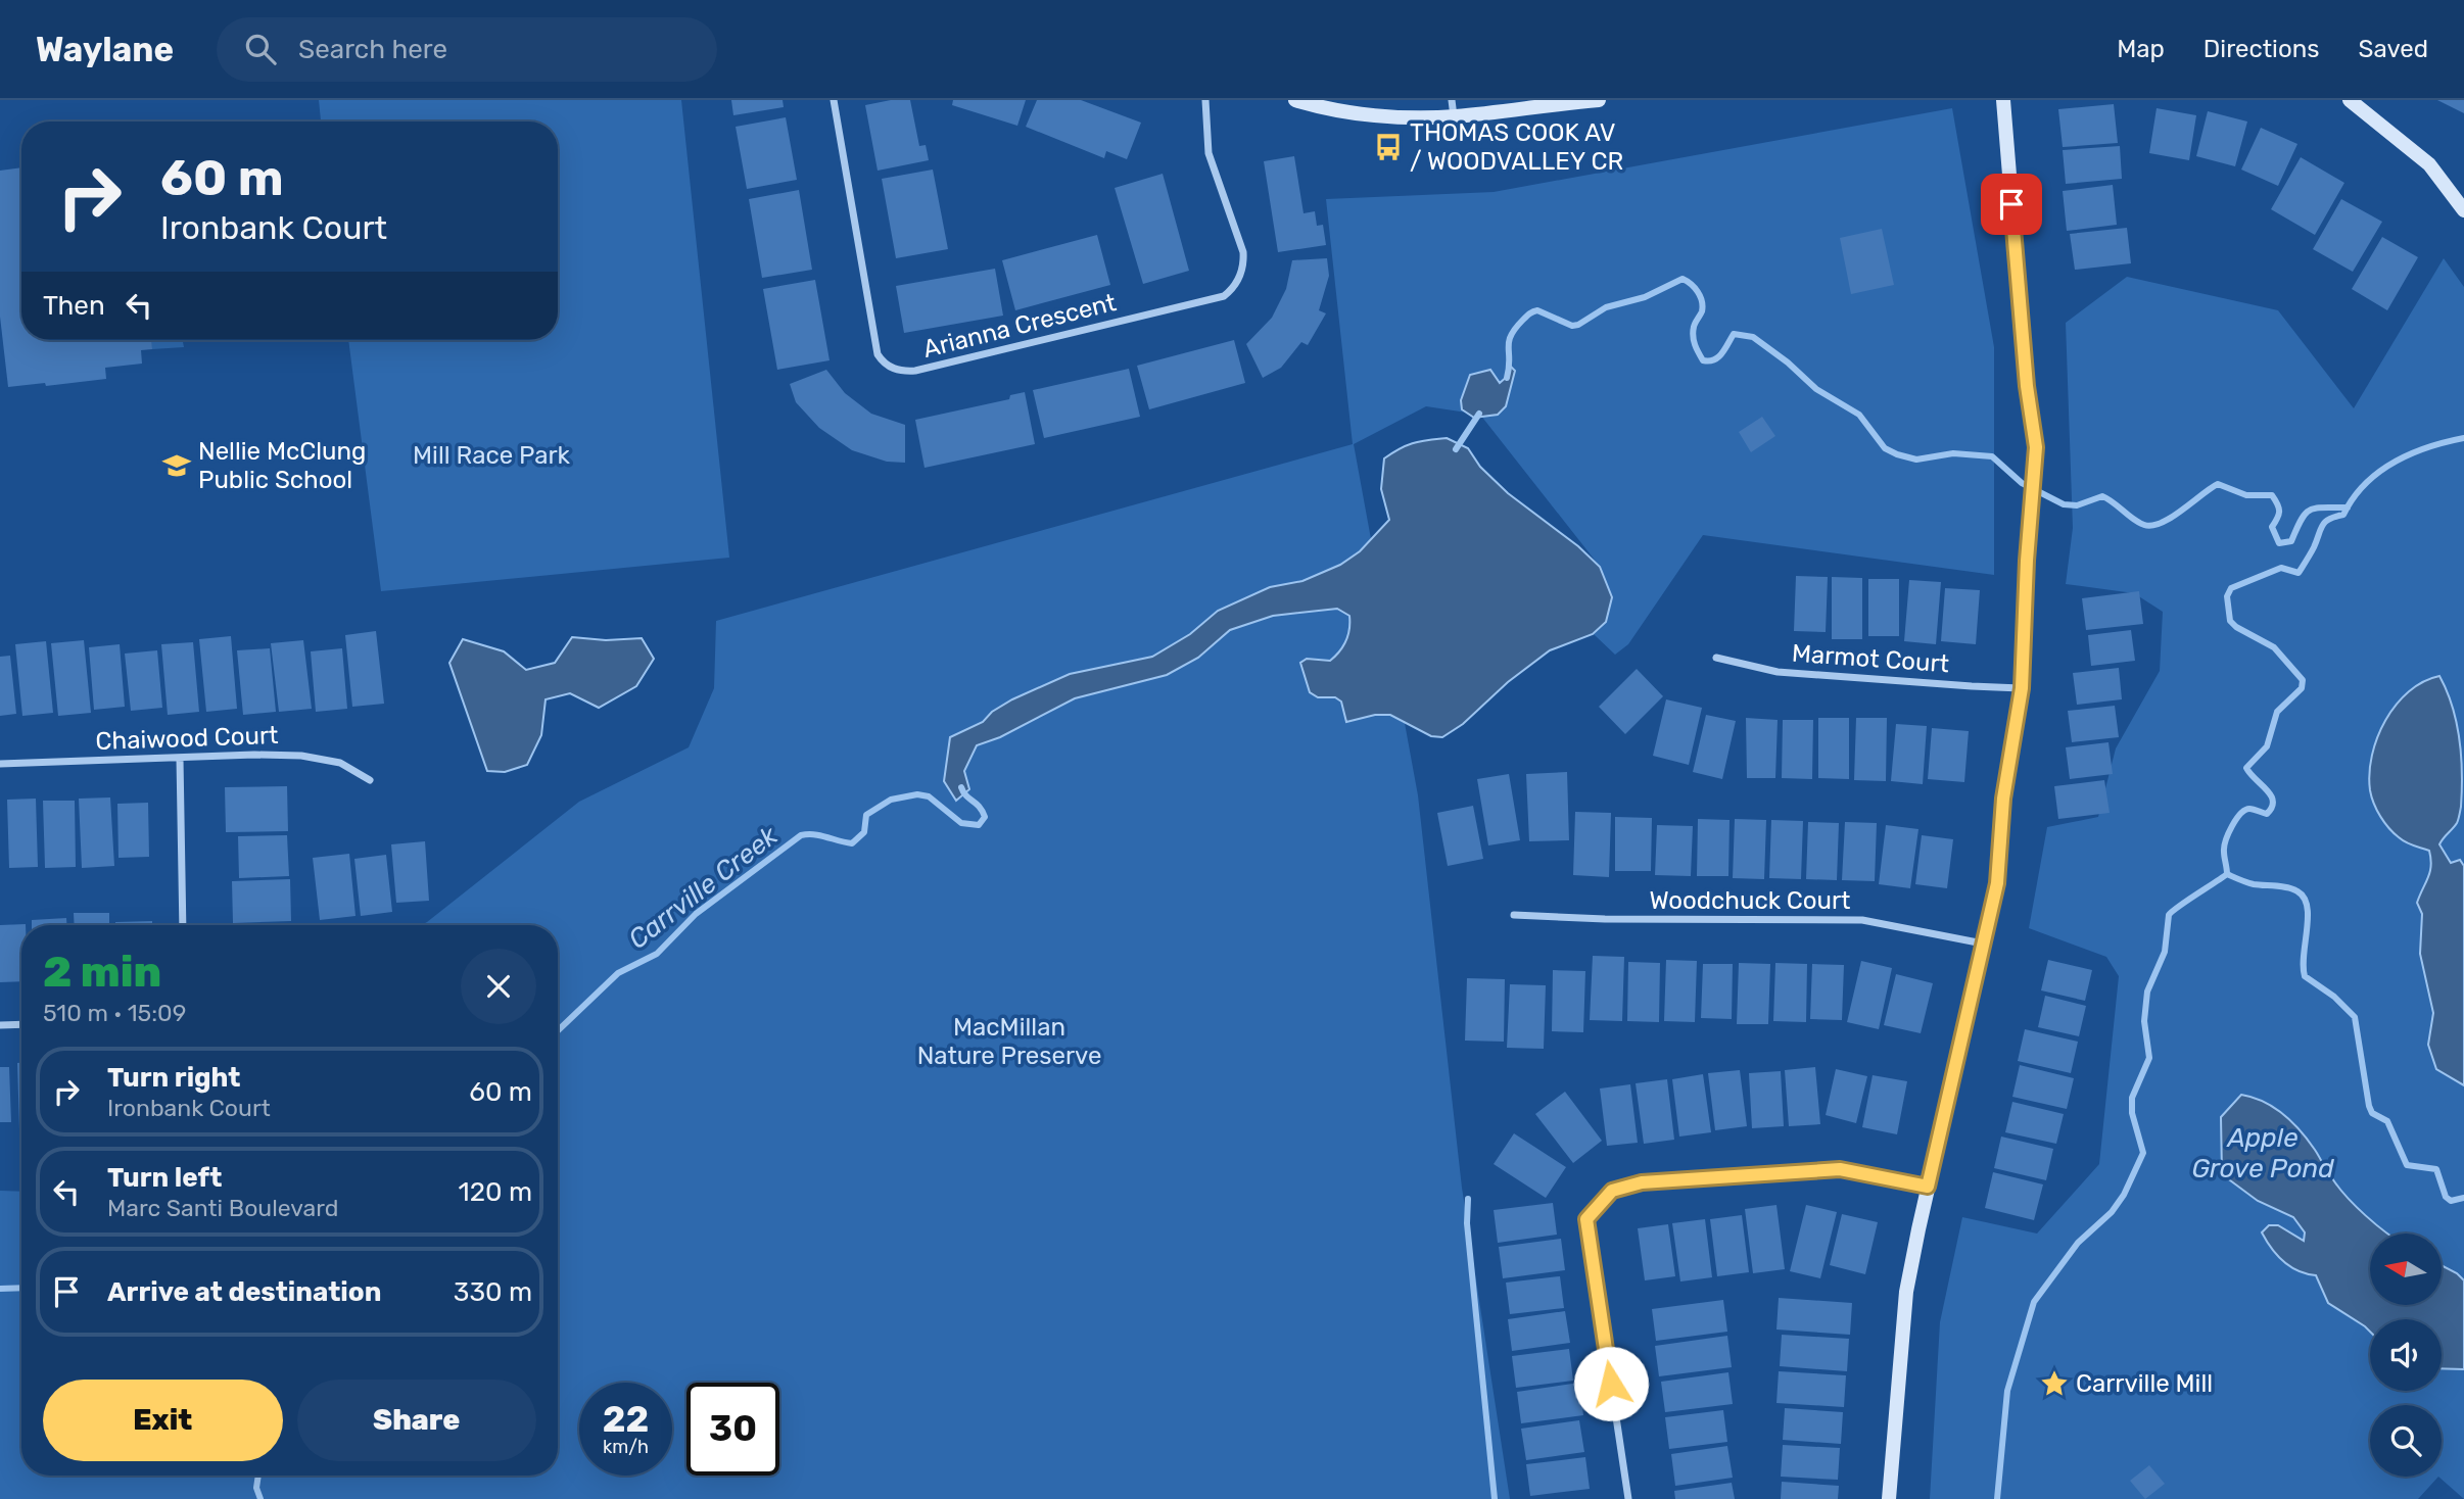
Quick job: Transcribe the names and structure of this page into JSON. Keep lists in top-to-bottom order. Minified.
{"streets":{"street":["Arianna Crescent","Marmot Court","Chaiwood Court","Woodchuck Court"]},"water":["Carrville Creek","Apple Grove Pond"],"parks":["Mill Race Park","MacMillan Nature Preserve"],"places":{"bus stop":["THOMAS COOK AV / WOODVALLEY CR"],"school or university":["Nellie McClung Public School"],"place":["Carrville Mill"]},"north":"left","page":{"header":"Waylane","search":"Search here","nav":["Map","Directions","Saved"],"turn":["60 m","Ironbank Court"],"then":"Then","heading":["2 min","510 m · 15:09"],"list":[{"name":"Turn right","note":"Ironbank Court","value":"60 m"},{"name":"Turn left","note":"Marc Santi Boulevard","value":"120 m"},{"name":"Arrive at destination","value":"330 m"}],"buttons":["Exit","Share"],"speed":"22 km/h","limit":"30"}}
